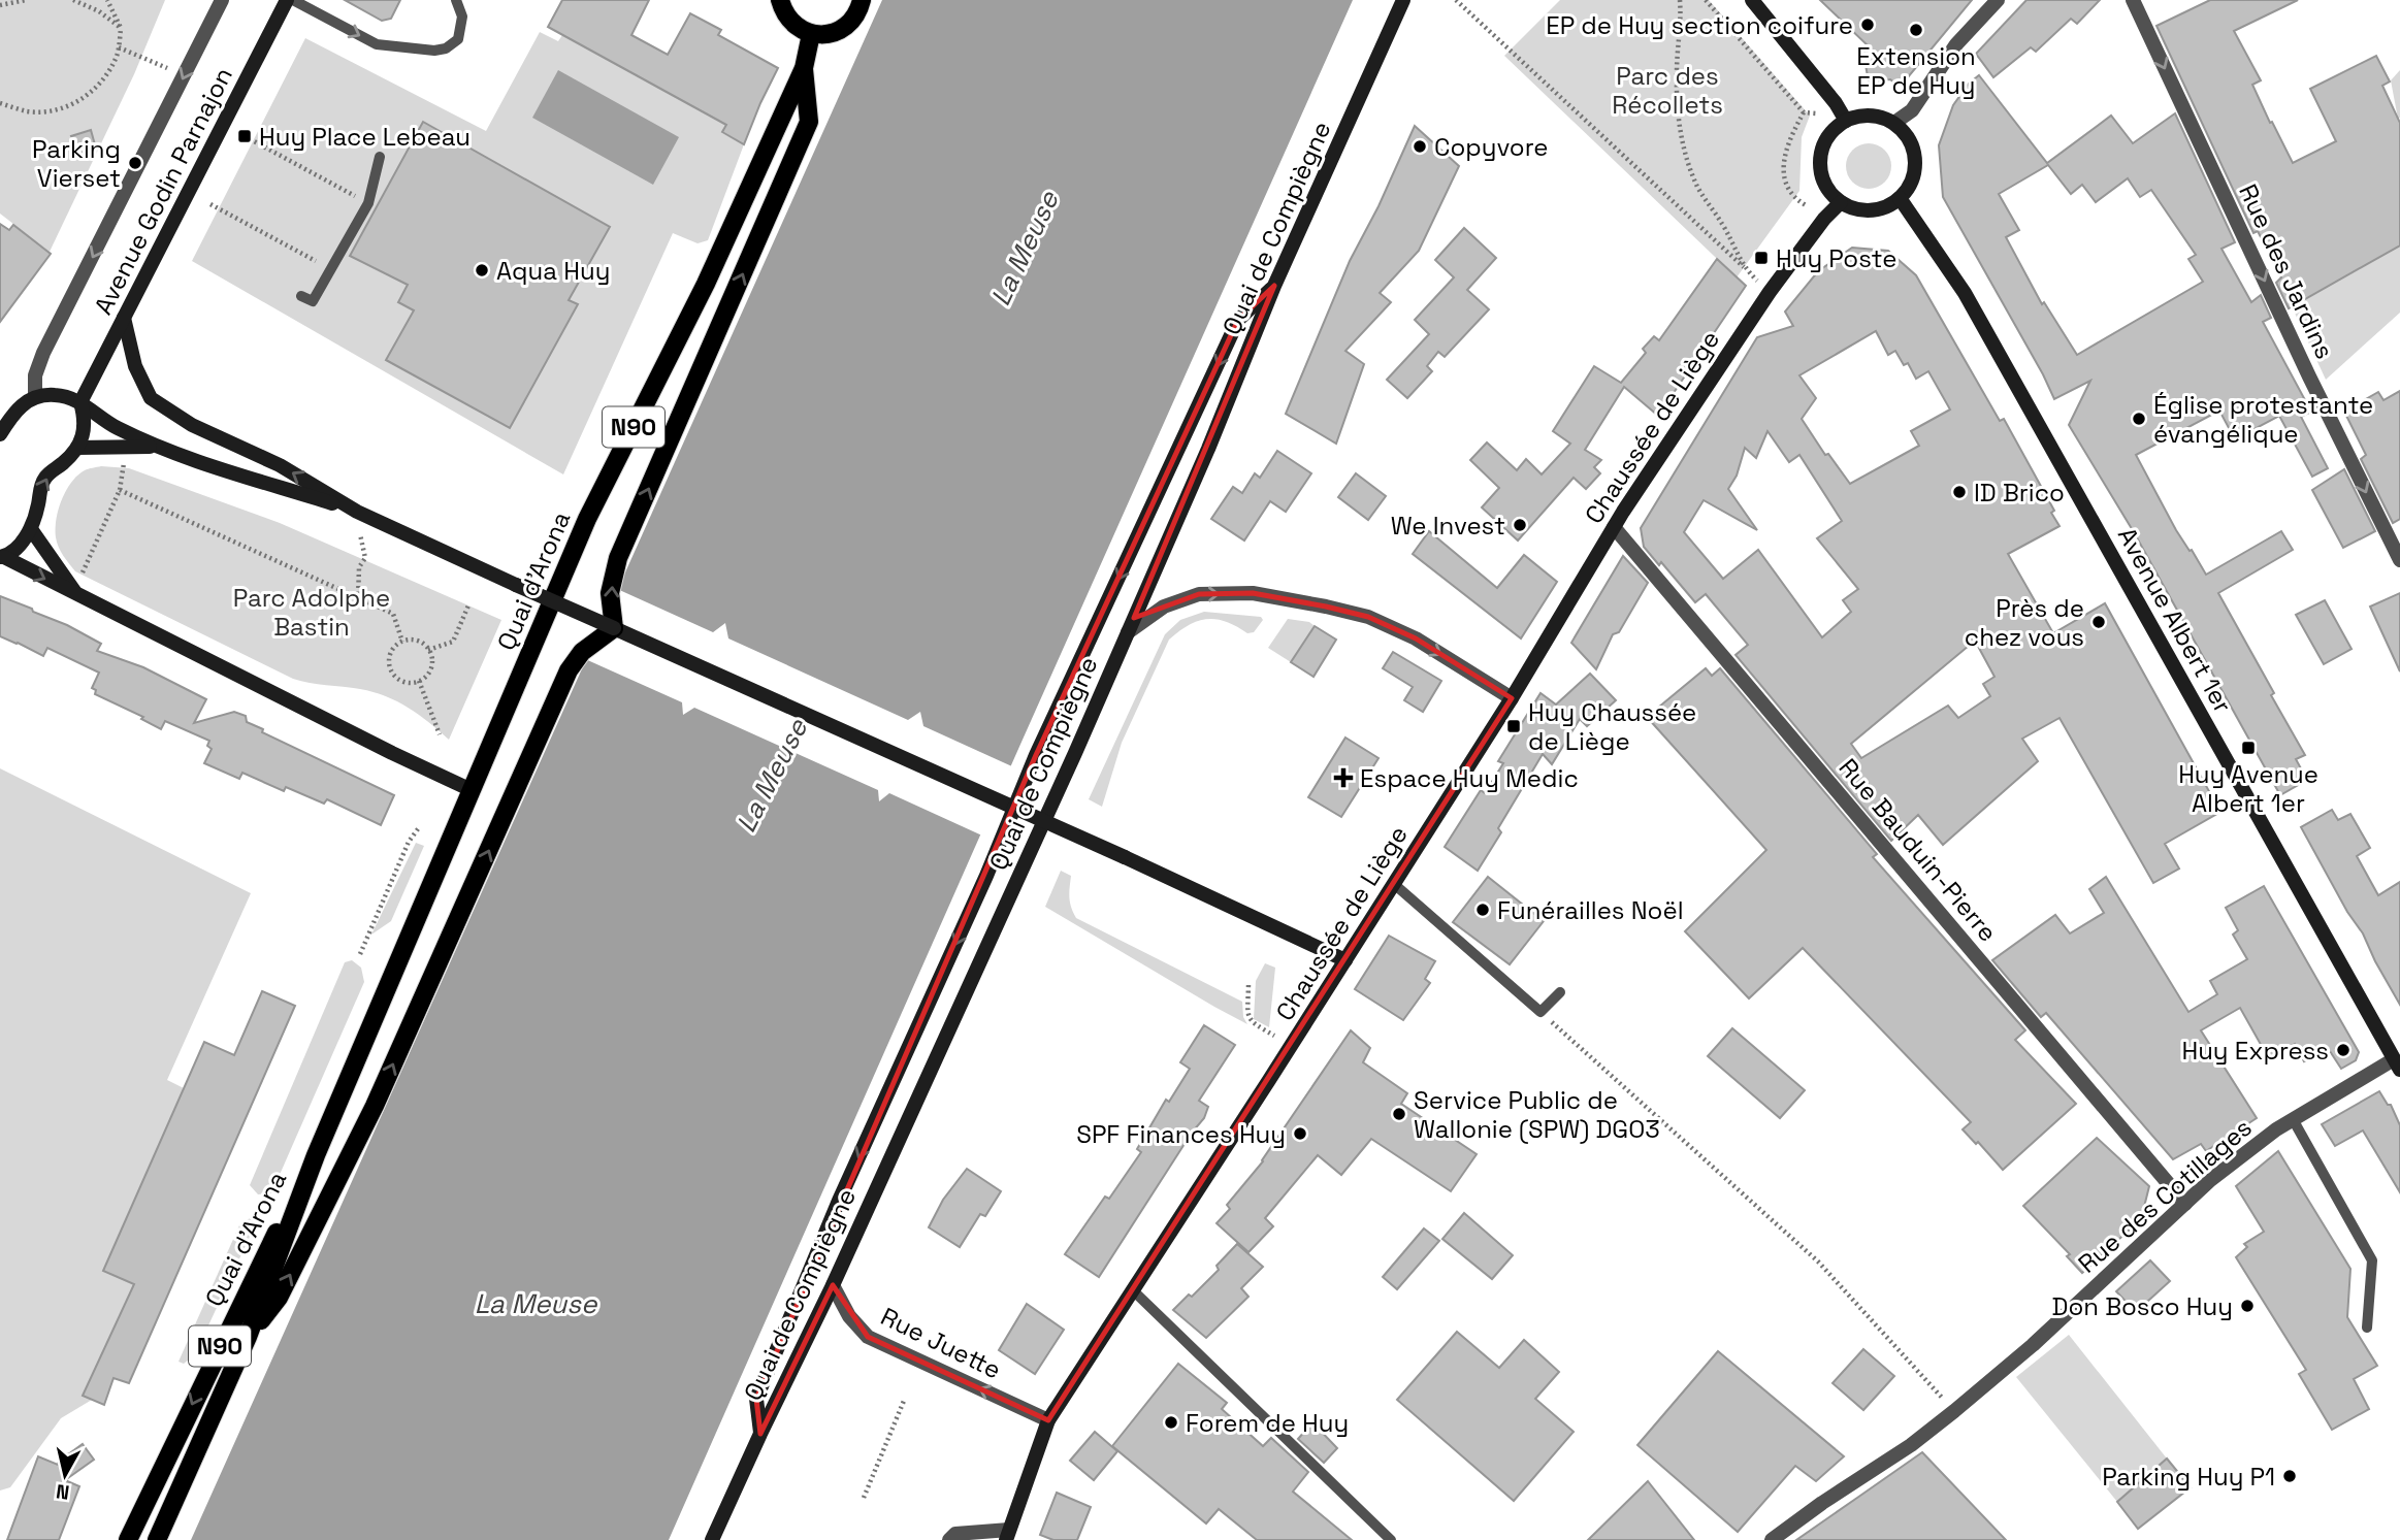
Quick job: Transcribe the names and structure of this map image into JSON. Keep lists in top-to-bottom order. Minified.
{"streets":{"main road":["N90","Quai d'Arona"],"street":["Avenue Godin Parnajon","Quai de Compiègne","Rue des Jardins","Chaussée de Liège","Avenue Albert 1er","Rue Bauduin-Pierre","Rue des Cotillages","Rue Juette"]},"crossings":[["Quai de Compiègne","Rue Juette"],["Chaussée de Liège","Avenue Albert 1er"],["Chaussée de Liège","Rue Bauduin-Pierre"],["Chaussée de Liège","Rue Juette"],["Avenue Albert 1er","Rue des Cotillages"],["Rue Bauduin-Pierre","Rue des Cotillages"]],"one_way":["Rue des Jardins","Rue Juette"],"water":["La Meuse"],"parks":["Parc des Récollets","Parc Adolphe Bastin"],"places":{"other":["EP de Huy section coifure","Extension EP de Huy","Copyvore","Parking Vierset","Aqua Huy","Église protestante évangélique","ID Brico","We Invest","Près de chez vous","Funérailles Noël","Huy Express","Service Public de Wallonie (SPW) DGO3","SPF Finances Huy","Don Bosco Huy","Forem de Huy","Parking Huy P1"],"transit":["Huy Place Lebeau","Huy Poste","Huy Chaussée de Liège","Huy Avenue Albert 1er"],"health":["Espace Huy Medic"]},"north":"bottom"}
